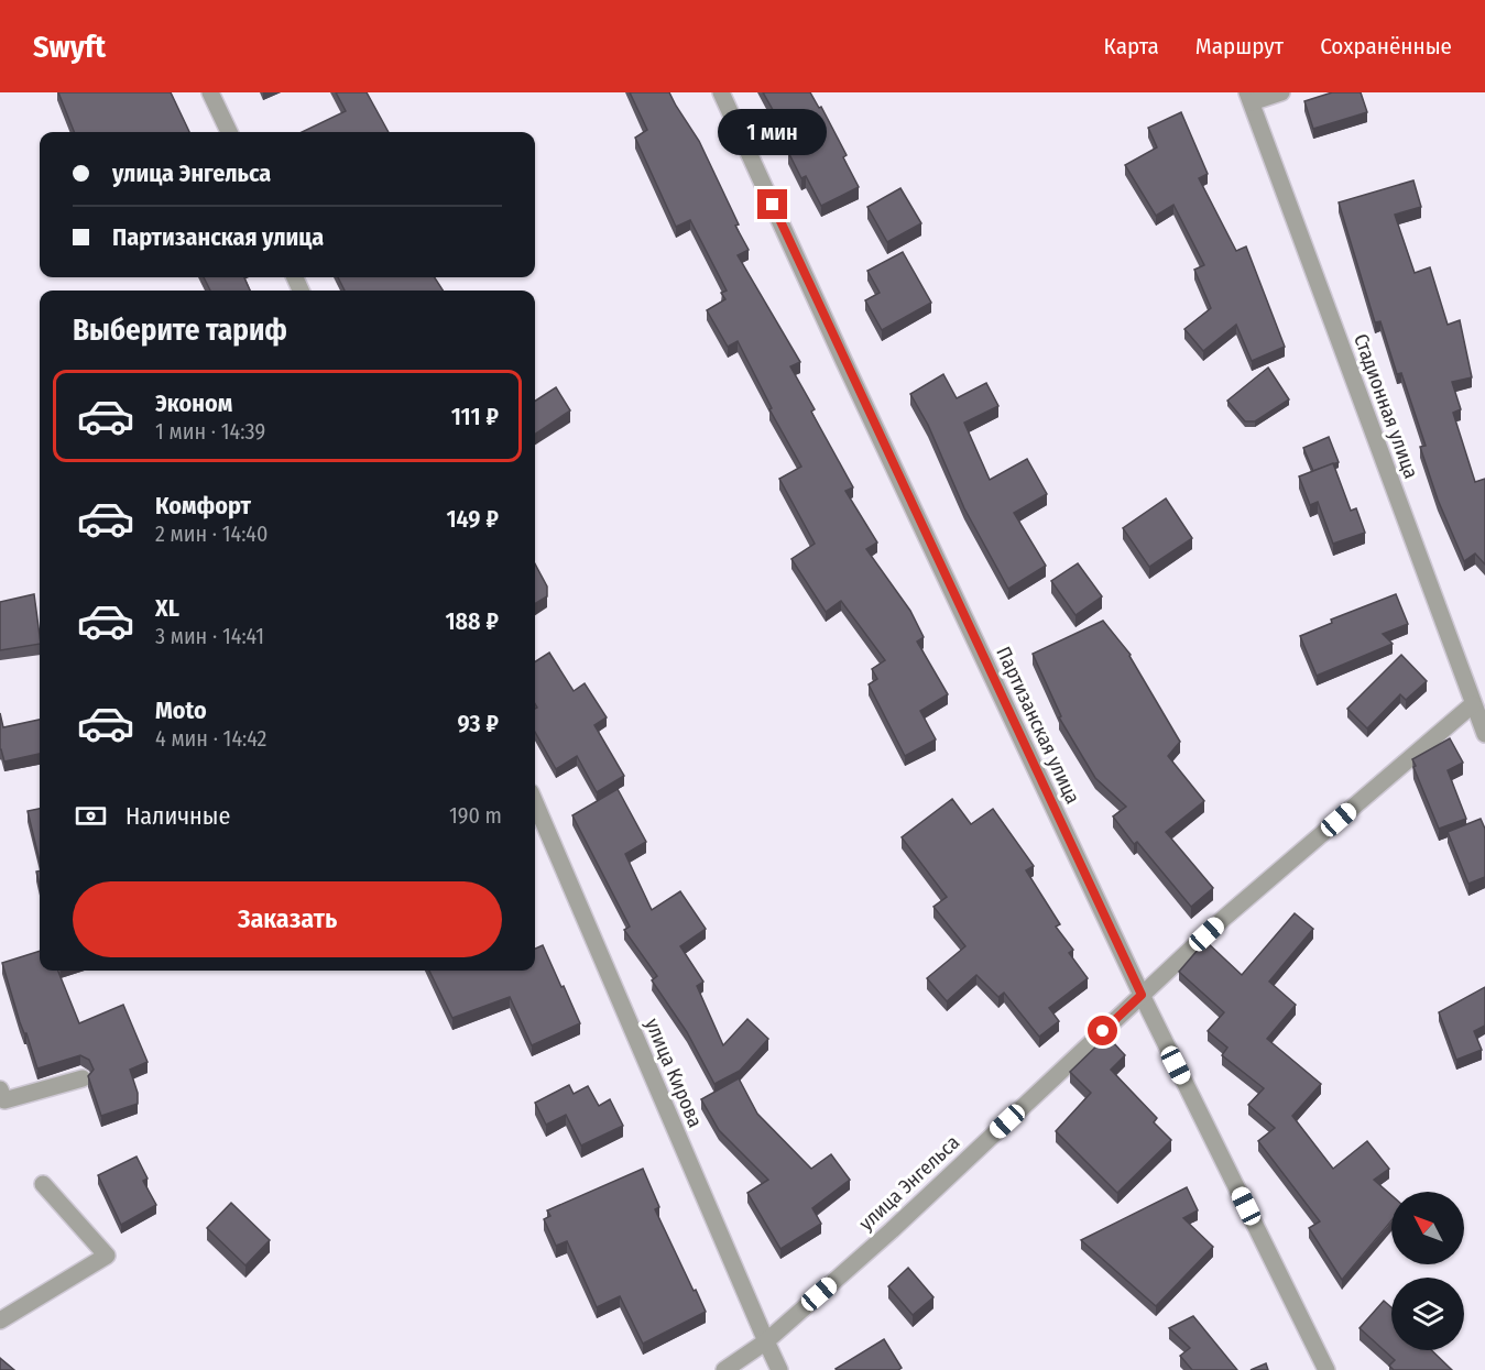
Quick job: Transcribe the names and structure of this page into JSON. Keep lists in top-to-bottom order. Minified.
{"streets":{"street":["Стадионная улица","Партизанская улица","улица Кирова","улица Энгельса"]},"crossings":[["Стадионная улица","улица Энгельса"],["Партизанская улица","улица Энгельса"],["улица Кирова","улица Энгельса"]],"north":"top left","page":{"header":"Swyft","nav":["Карта","Маршрут","Сохранённые"],"bubble":"1 мин","banner":["улица Энгельса","Партизанская улица"],"heading":"Выберите тариф","list":[{"name":"Эконом","note":"1 мин · 14:39","value":"111 ₽"},{"name":"Комфорт","note":"2 мин · 14:40","value":"149 ₽"},{"name":"XL","note":"3 мин · 14:41","value":"188 ₽"},{"name":"Moto","note":"4 мин · 14:42","value":"93 ₽"}],"pay":["Наличные","190 m"],"buttons":"Заказать"}}
